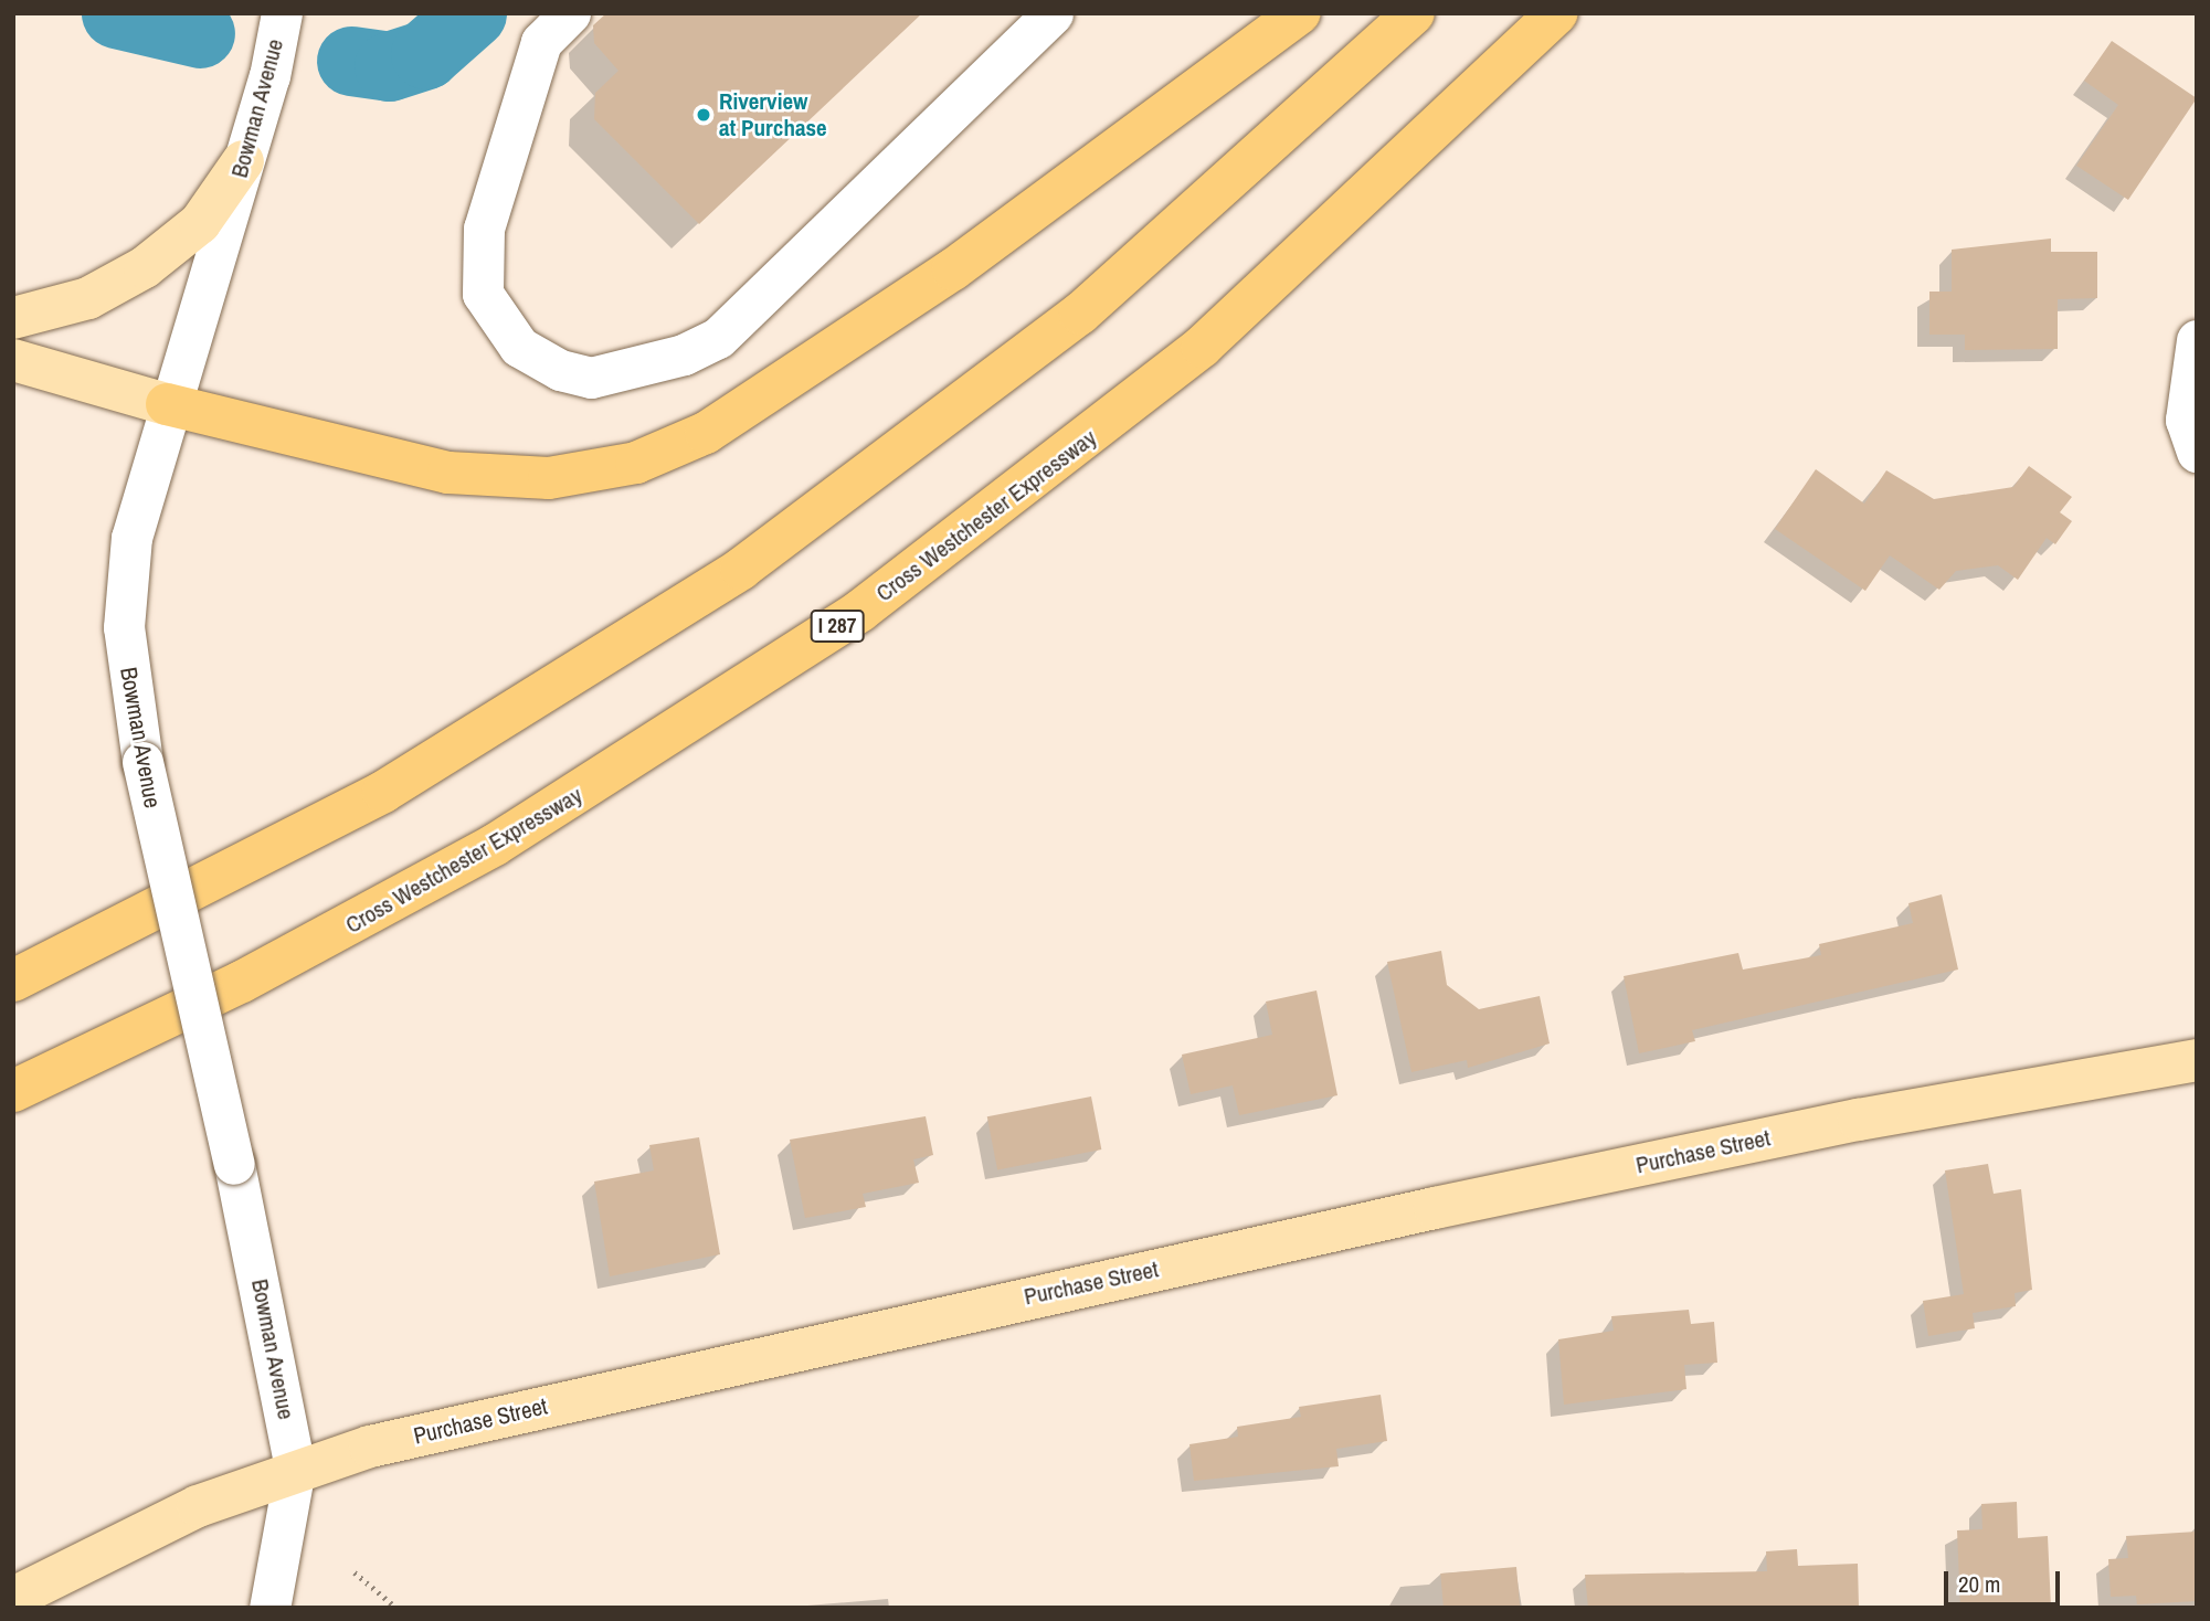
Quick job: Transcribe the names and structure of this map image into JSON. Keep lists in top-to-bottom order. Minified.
{"streets":{"highway":["Cross Westchester Expressway","I 287"],"main road":["Purchase Street"],"street":["Bowman Avenue"]},"crossings":[["Bowman Avenue","Purchase Street"]],"places":["Riverview at Purchase"],"scale_bar":"20 m"}
